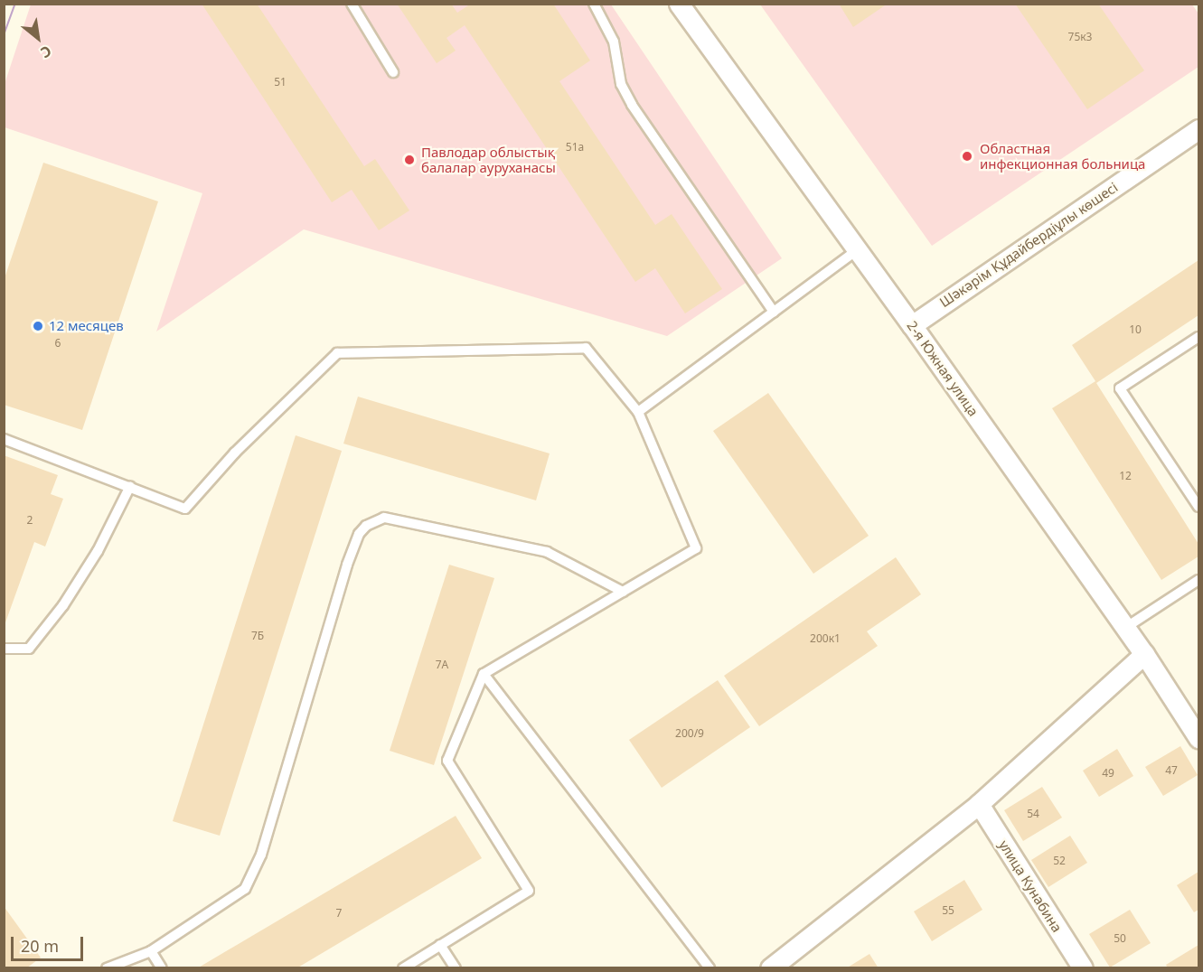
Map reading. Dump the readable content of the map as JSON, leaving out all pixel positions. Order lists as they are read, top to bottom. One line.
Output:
{"streets":{"street":["Шәкәрім Құдайбердіұлы көшесі","2-я Южная улица","улица Кунабина"]},"crossings":[["Шәкәрім Құдайбердіұлы көшесі","2-я Южная улица"]],"places":["Областная инфекционная больница","Павлодар облыстық балалар ауруханасы","12 месяцев"],"house_numbers":["75к3","51","51а","10","6","12","2","7Б","200к1","7А","200/9","47","49","54","52","55","7","50"],"scale_bar":"20 m","north":"bottom right"}
